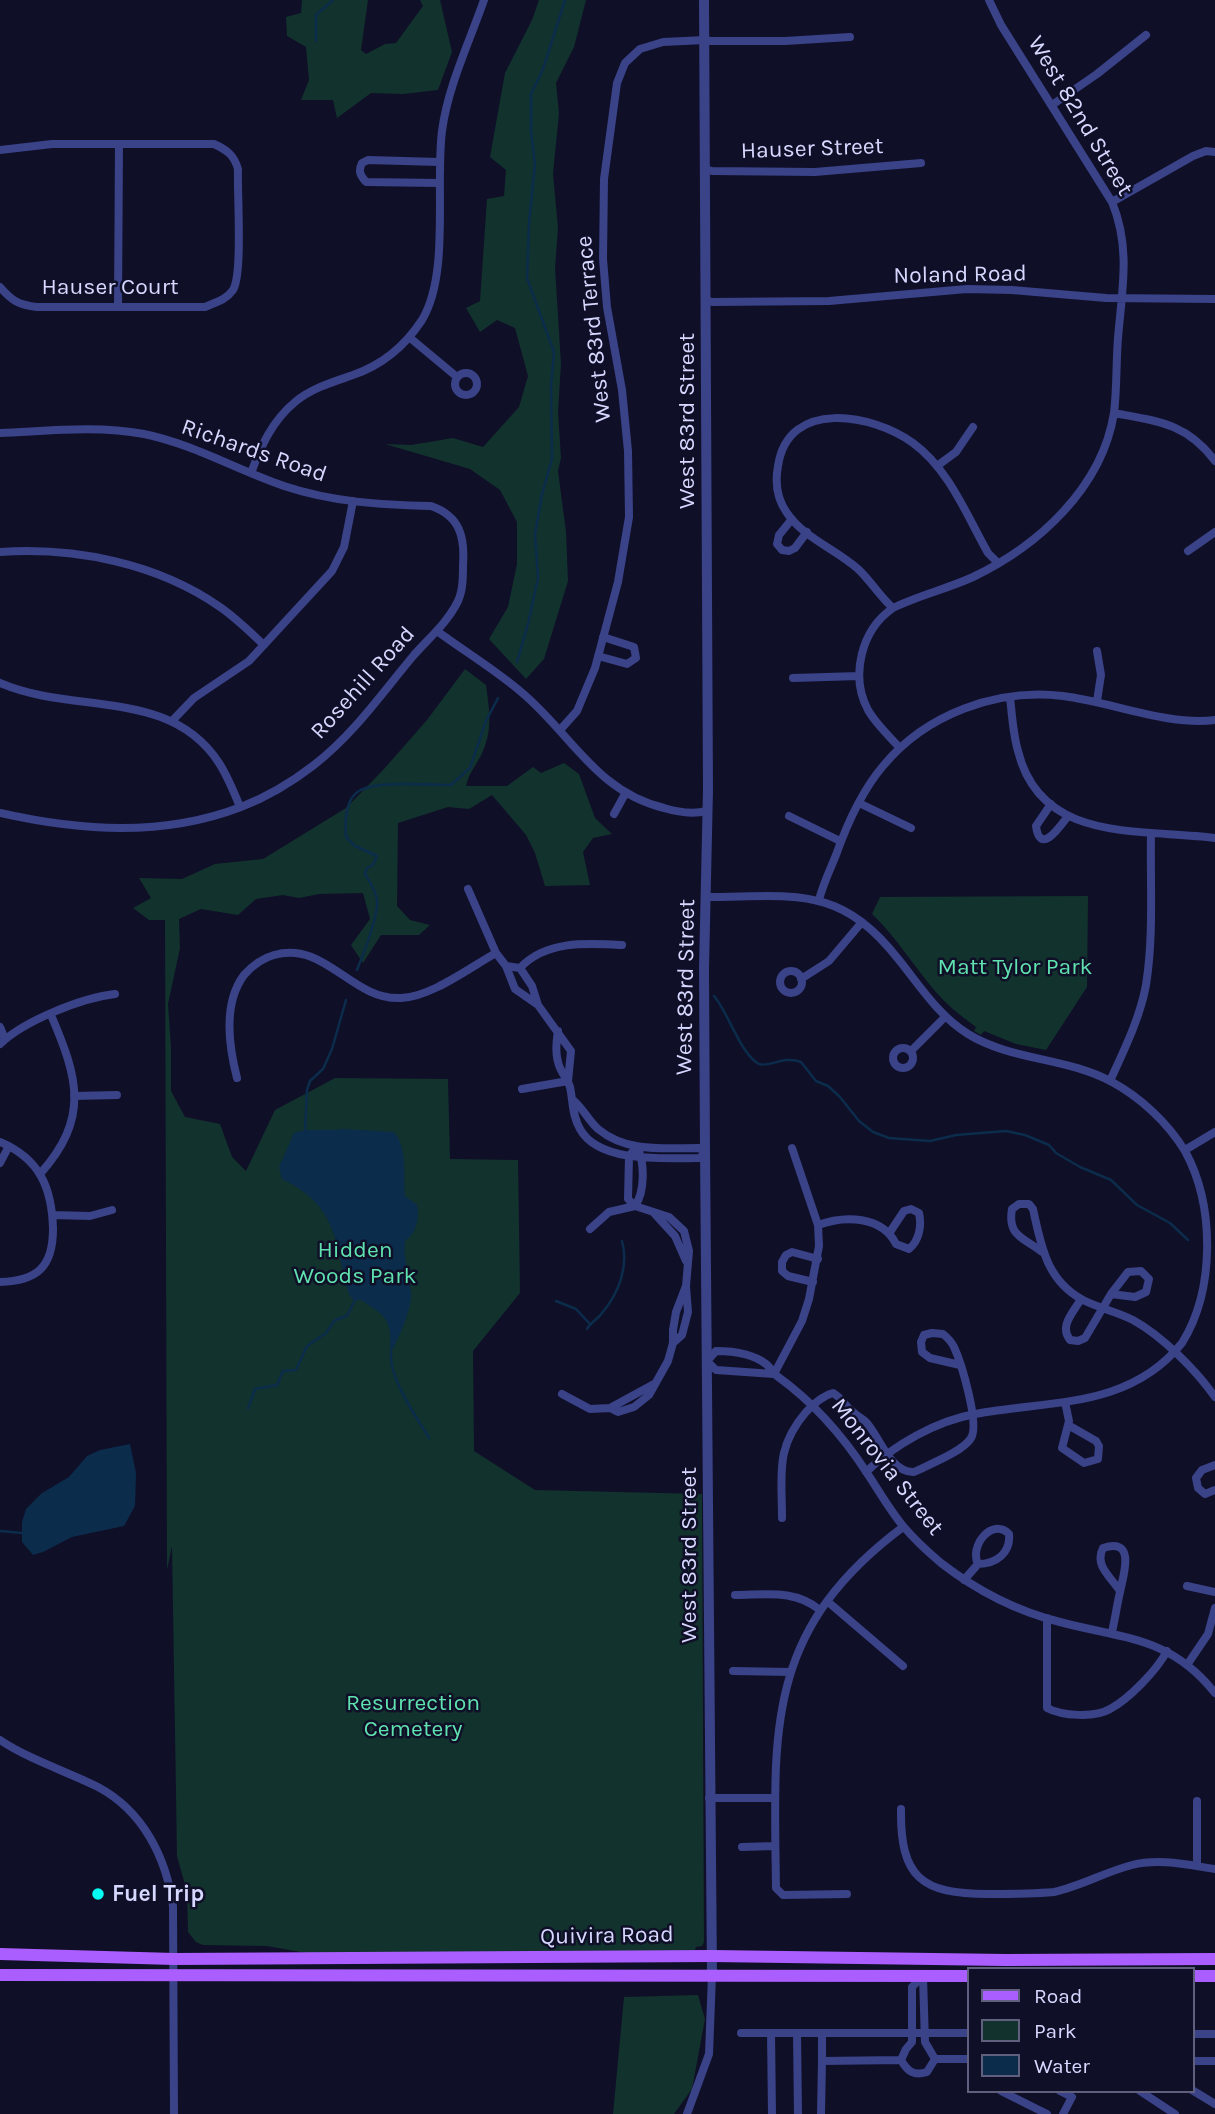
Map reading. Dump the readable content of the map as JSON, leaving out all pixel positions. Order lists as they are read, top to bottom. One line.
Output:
{"streets":{"main road":["Quivira Road"],"street":["West 82nd Street","Hauser Street","Noland Road","Hauser Court","West 83rd Terrace","West 83rd Street","Richards Road","Rosehill Road","Monrovia Street"]},"crossings":[["West 82nd Street","Noland Road"],["Hauser Street","West 83rd Street"],["Noland Road","West 83rd Street"],["West 83rd Terrace","West 83rd Street"],["West 83rd Terrace","Rosehill Road"],["West 83rd Street","Rosehill Road"],["West 83rd Street","Monrovia Street"],["West 83rd Street","Quivira Road"],["Richards Road","Rosehill Road"]],"parks":["Matt Tylor Park","Hidden Woods Park","Resurrection Cemetery"],"places":["Fuel Trip"],"legend":["Road","Park","Water"]}
